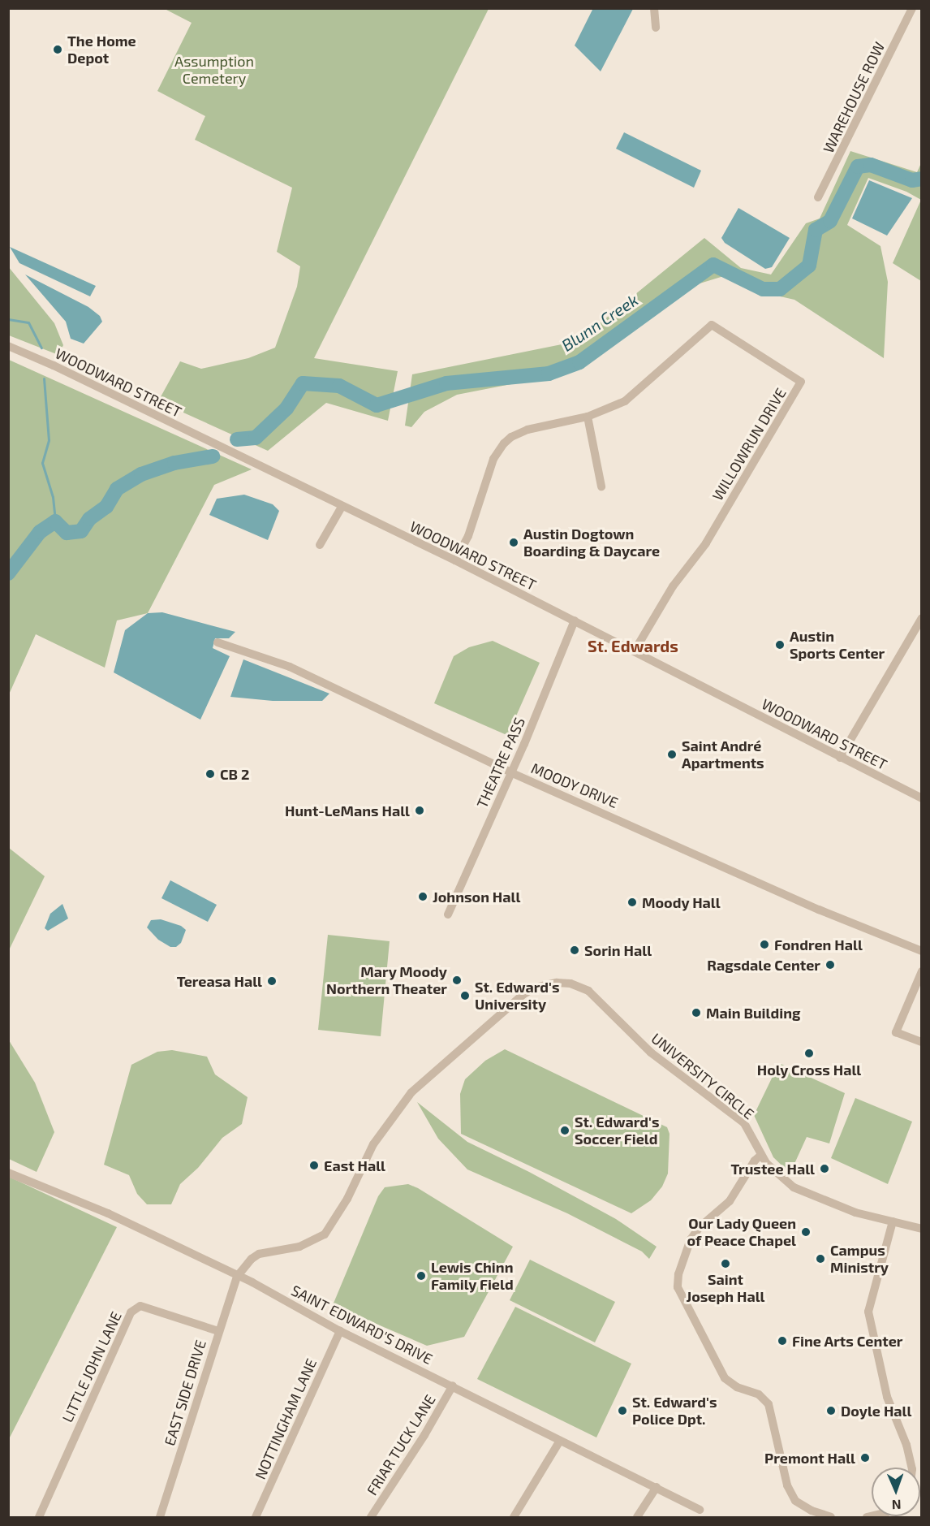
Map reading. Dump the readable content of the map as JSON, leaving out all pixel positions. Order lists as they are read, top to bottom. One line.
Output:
{"streets":{"street":["WAREHOUSE ROW","WOODWARD STREET","WILLOWRUN DRIVE","THEATRE PASS","MOODY DRIVE","UNIVERSITY CIRCLE","SAINT EDWARD'S DRIVE","LITTLE JOHN LANE","EAST SIDE DRIVE","NOTTINGHAM LANE","FRIAR TUCK LANE"]},"crossings":[["WOODWARD STREET","WILLOWRUN DRIVE"],["WOODWARD STREET","THEATRE PASS"],["THEATRE PASS","MOODY DRIVE"],["UNIVERSITY CIRCLE","SAINT EDWARD'S DRIVE"],["UNIVERSITY CIRCLE","EAST SIDE DRIVE"],["SAINT EDWARD'S DRIVE","EAST SIDE DRIVE"],["SAINT EDWARD'S DRIVE","NOTTINGHAM LANE"],["SAINT EDWARD'S DRIVE","FRIAR TUCK LANE"],["LITTLE JOHN LANE","EAST SIDE DRIVE"]],"districts":["St. Edwards"],"water":["Blunn Creek"],"parks":["Assumption Cemetery"],"places":["The Home Depot","Austin Dogtown Boarding & Daycare","Austin Sports Center","Saint André Apartments","CB 2","Hunt-LeMans Hall","Johnson Hall","Moody Hall","Fondren Hall","Sorin Hall","Ragsdale Center","Mary Moody Northern Theater","Tereasa Hall","St. Edward's University","Main Building","Holy Cross Hall","St. Edward's Soccer Field","East Hall","Trustee Hall","Our Lady Queen of Peace Chapel","Campus Ministry","Saint Joseph Hall","Lewis Chinn Family Field","Fine Arts Center","St. Edward's Police Dpt.","Doyle Hall","Premont Hall"],"north":"bottom"}
